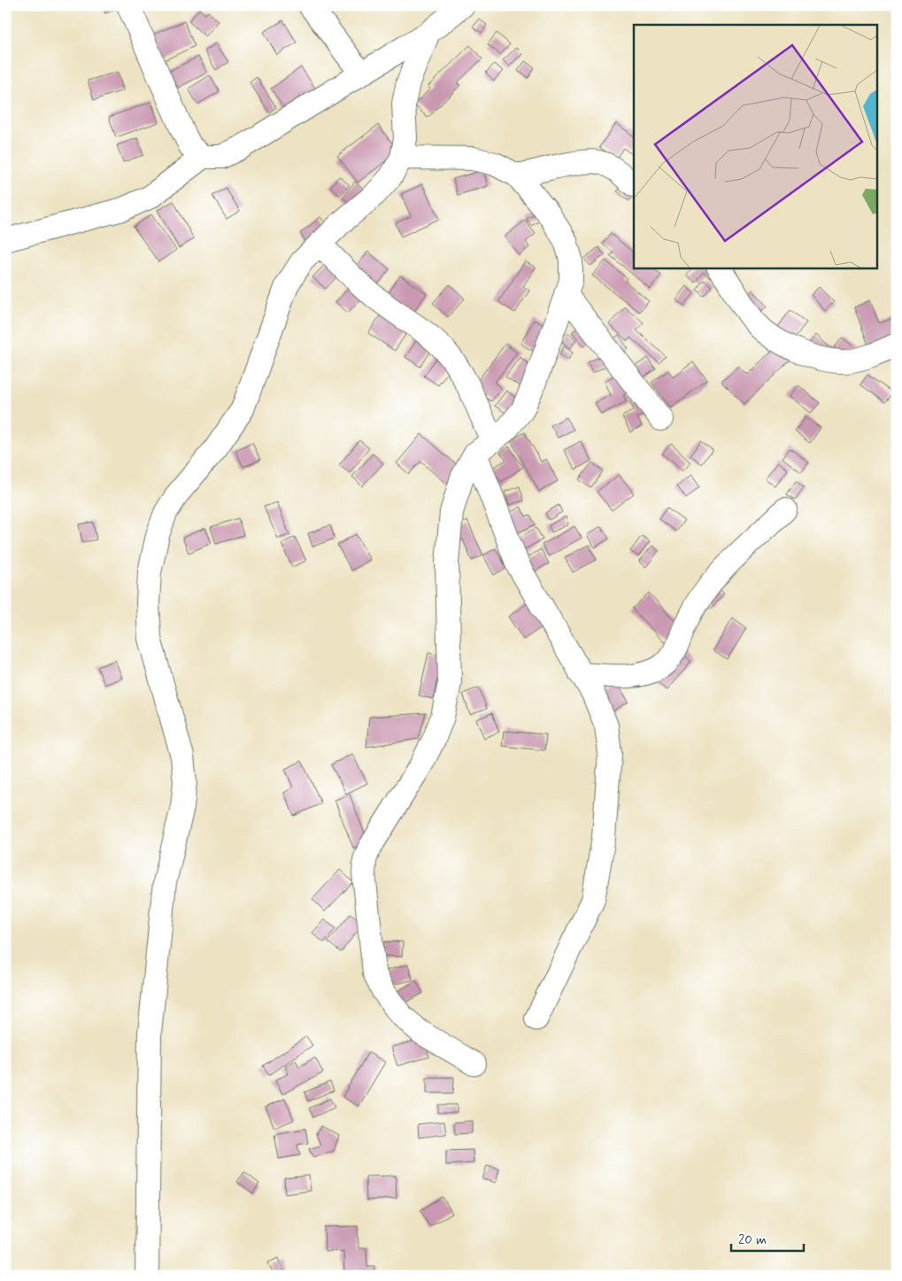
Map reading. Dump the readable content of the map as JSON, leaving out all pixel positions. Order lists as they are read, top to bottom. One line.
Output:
{"scale_bar":"20 m"}
